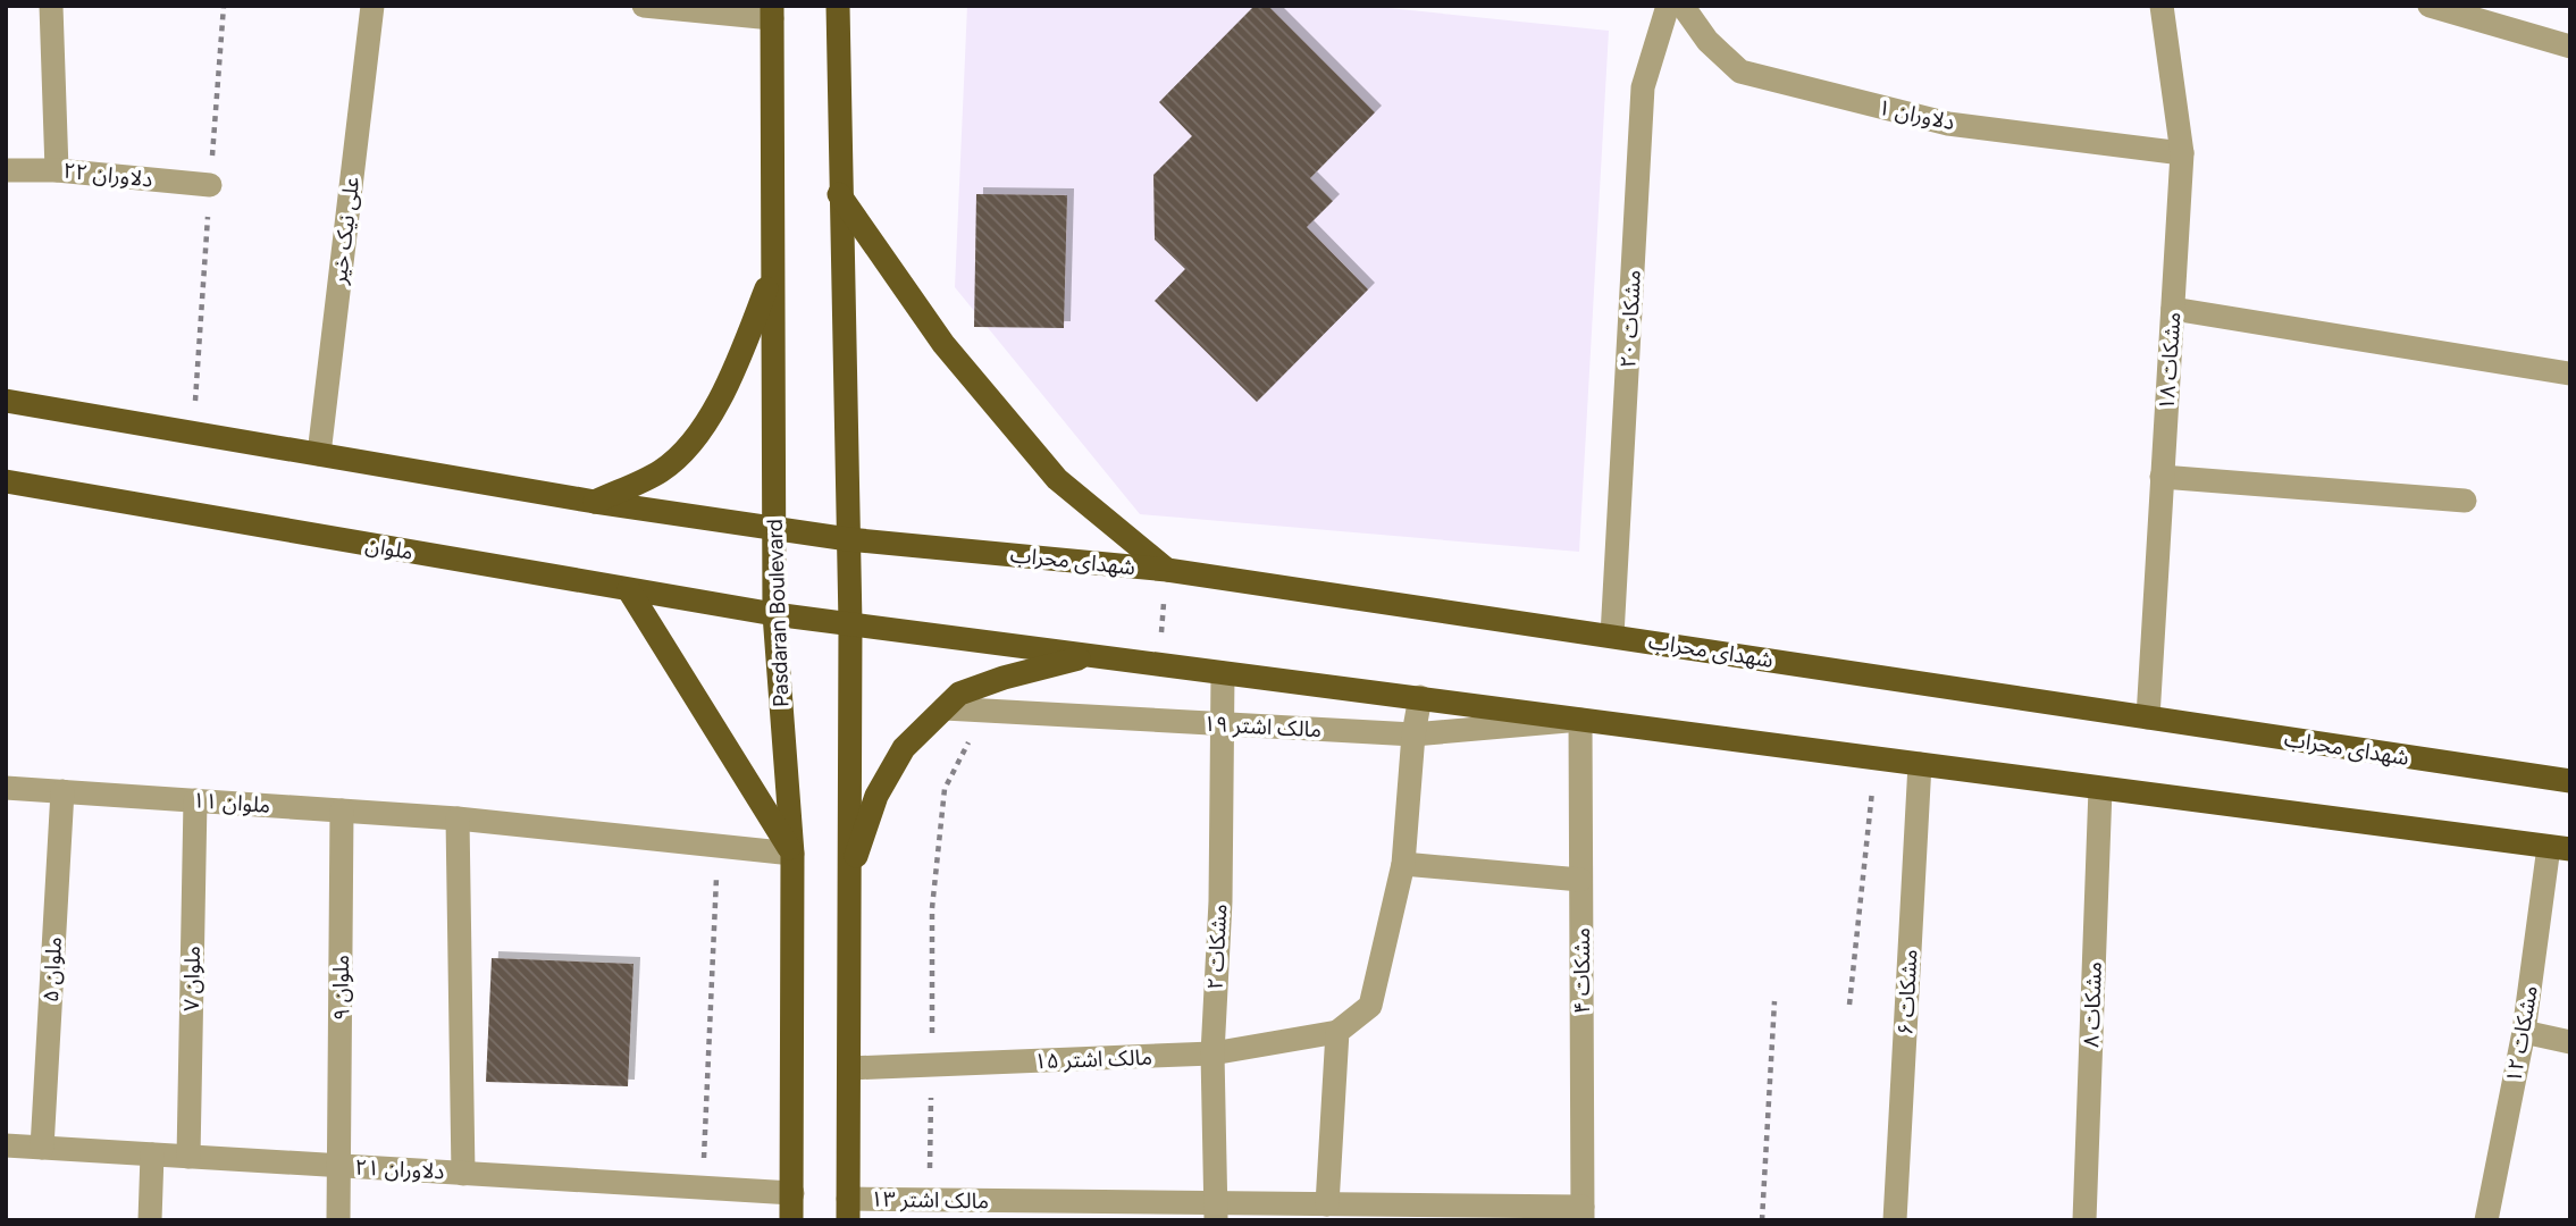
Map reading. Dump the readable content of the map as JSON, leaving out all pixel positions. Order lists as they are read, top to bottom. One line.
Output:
{"streets":{"main road":["ملوان","شهدای محراب","Pasdaran Boulevard"],"street":["دلاوران ۱","دلاوران ۲۲","علی نیک خیر","مشکات ۲۰","مشکات ۱۸","مالک اشتر ۱۹","ملوان ۱۱","مشکات ۲","ملوان ۵","مشکات ۴","ملوان ۷","ملوان ۹","مشکات ۶","مشکات ۸","مشکات ۱۲","مالک اشتر ۱۵","دلاوران ۲۱","مالک اشتر ۱۳"]},"crossings":[["دلاوران ۱","مشکات ۱۸"],["مشکات ۲۰","شهدای محراب"],["مشکات ۱۸","شهدای محراب"],["ملوان","Pasdaran Boulevard"],["شهدای محراب","Pasdaran Boulevard"],["Pasdaran Boulevard","ملوان ۱۱"],["Pasdaran Boulevard","دلاوران ۲۱"],["مالک اشتر ۱۹","مشکات ۲"],["مالک اشتر ۱۹","مشکات ۴"],["ملوان ۱۱","ملوان ۵"],["ملوان ۱۱","ملوان ۷"],["ملوان ۱۱","ملوان ۹"],["مشکات ۲","مالک اشتر ۱۵"],["مشکات ۲","مالک اشتر ۱۳"],["ملوان ۵","دلاوران ۲۱"],["مشکات ۴","مالک اشتر ۱۳"],["ملوان ۷","دلاوران ۲۱"],["ملوان ۹","دلاوران ۲۱"]]}
